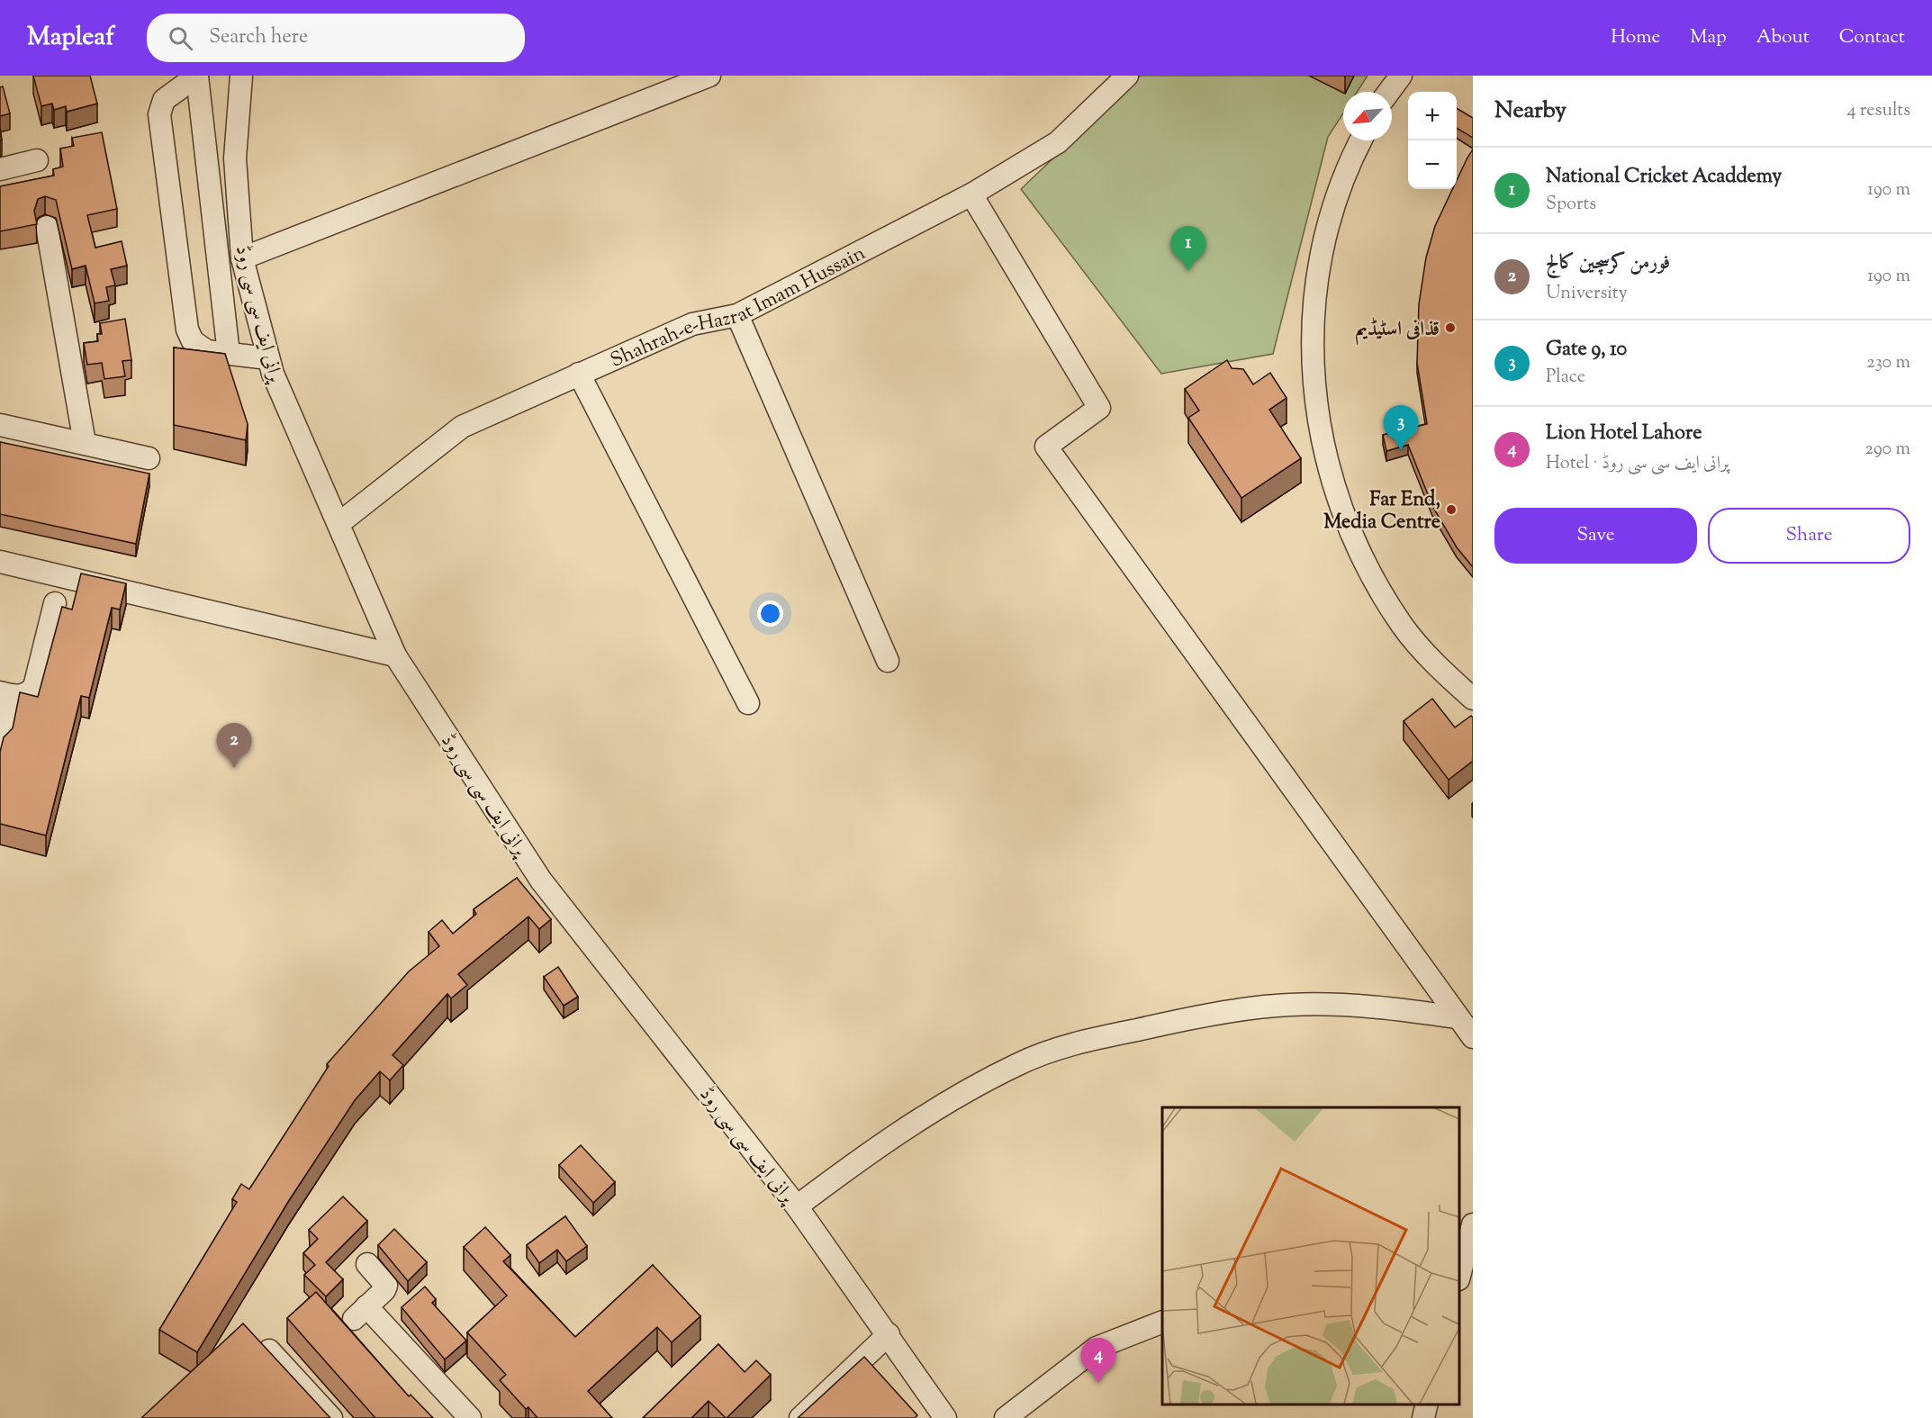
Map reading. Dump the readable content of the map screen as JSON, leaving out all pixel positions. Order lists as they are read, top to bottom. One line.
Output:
{"streets":{"street":["Shahrah-e-Hazrat Imam Hussain","پرانی ایف سی سی روڈ"]},"crossings":[["Shahrah-e-Hazrat Imam Hussain","پرانی ایف سی سی روڈ"]],"places":["قذافی اسٹیڈیم","Far End, Media Centre"],"north":"bottom left","page":{"header":"Mapleaf","search":"Search here","nav":["Home","Map","About","Contact"],"heading":["Nearby","4 results"],"map_buttons":["+","−"],"list":[{"mark":"1","name":"National Cricket Acaddemy","note":"Sports","value":"190 m"},{"mark":"2","name":"فورمن کرسچین کالج","note":"University","value":"190 m"},{"mark":"3","name":"Gate 9, 10","note":"Place","value":"230 m"},{"mark":"4","name":"Lion Hotel Lahore","note":"Hotel · پرانی ایف سی سی روڈ","value":"290 m"}],"pins":["1","3","2","4"],"buttons":["Save","Share"]}}
